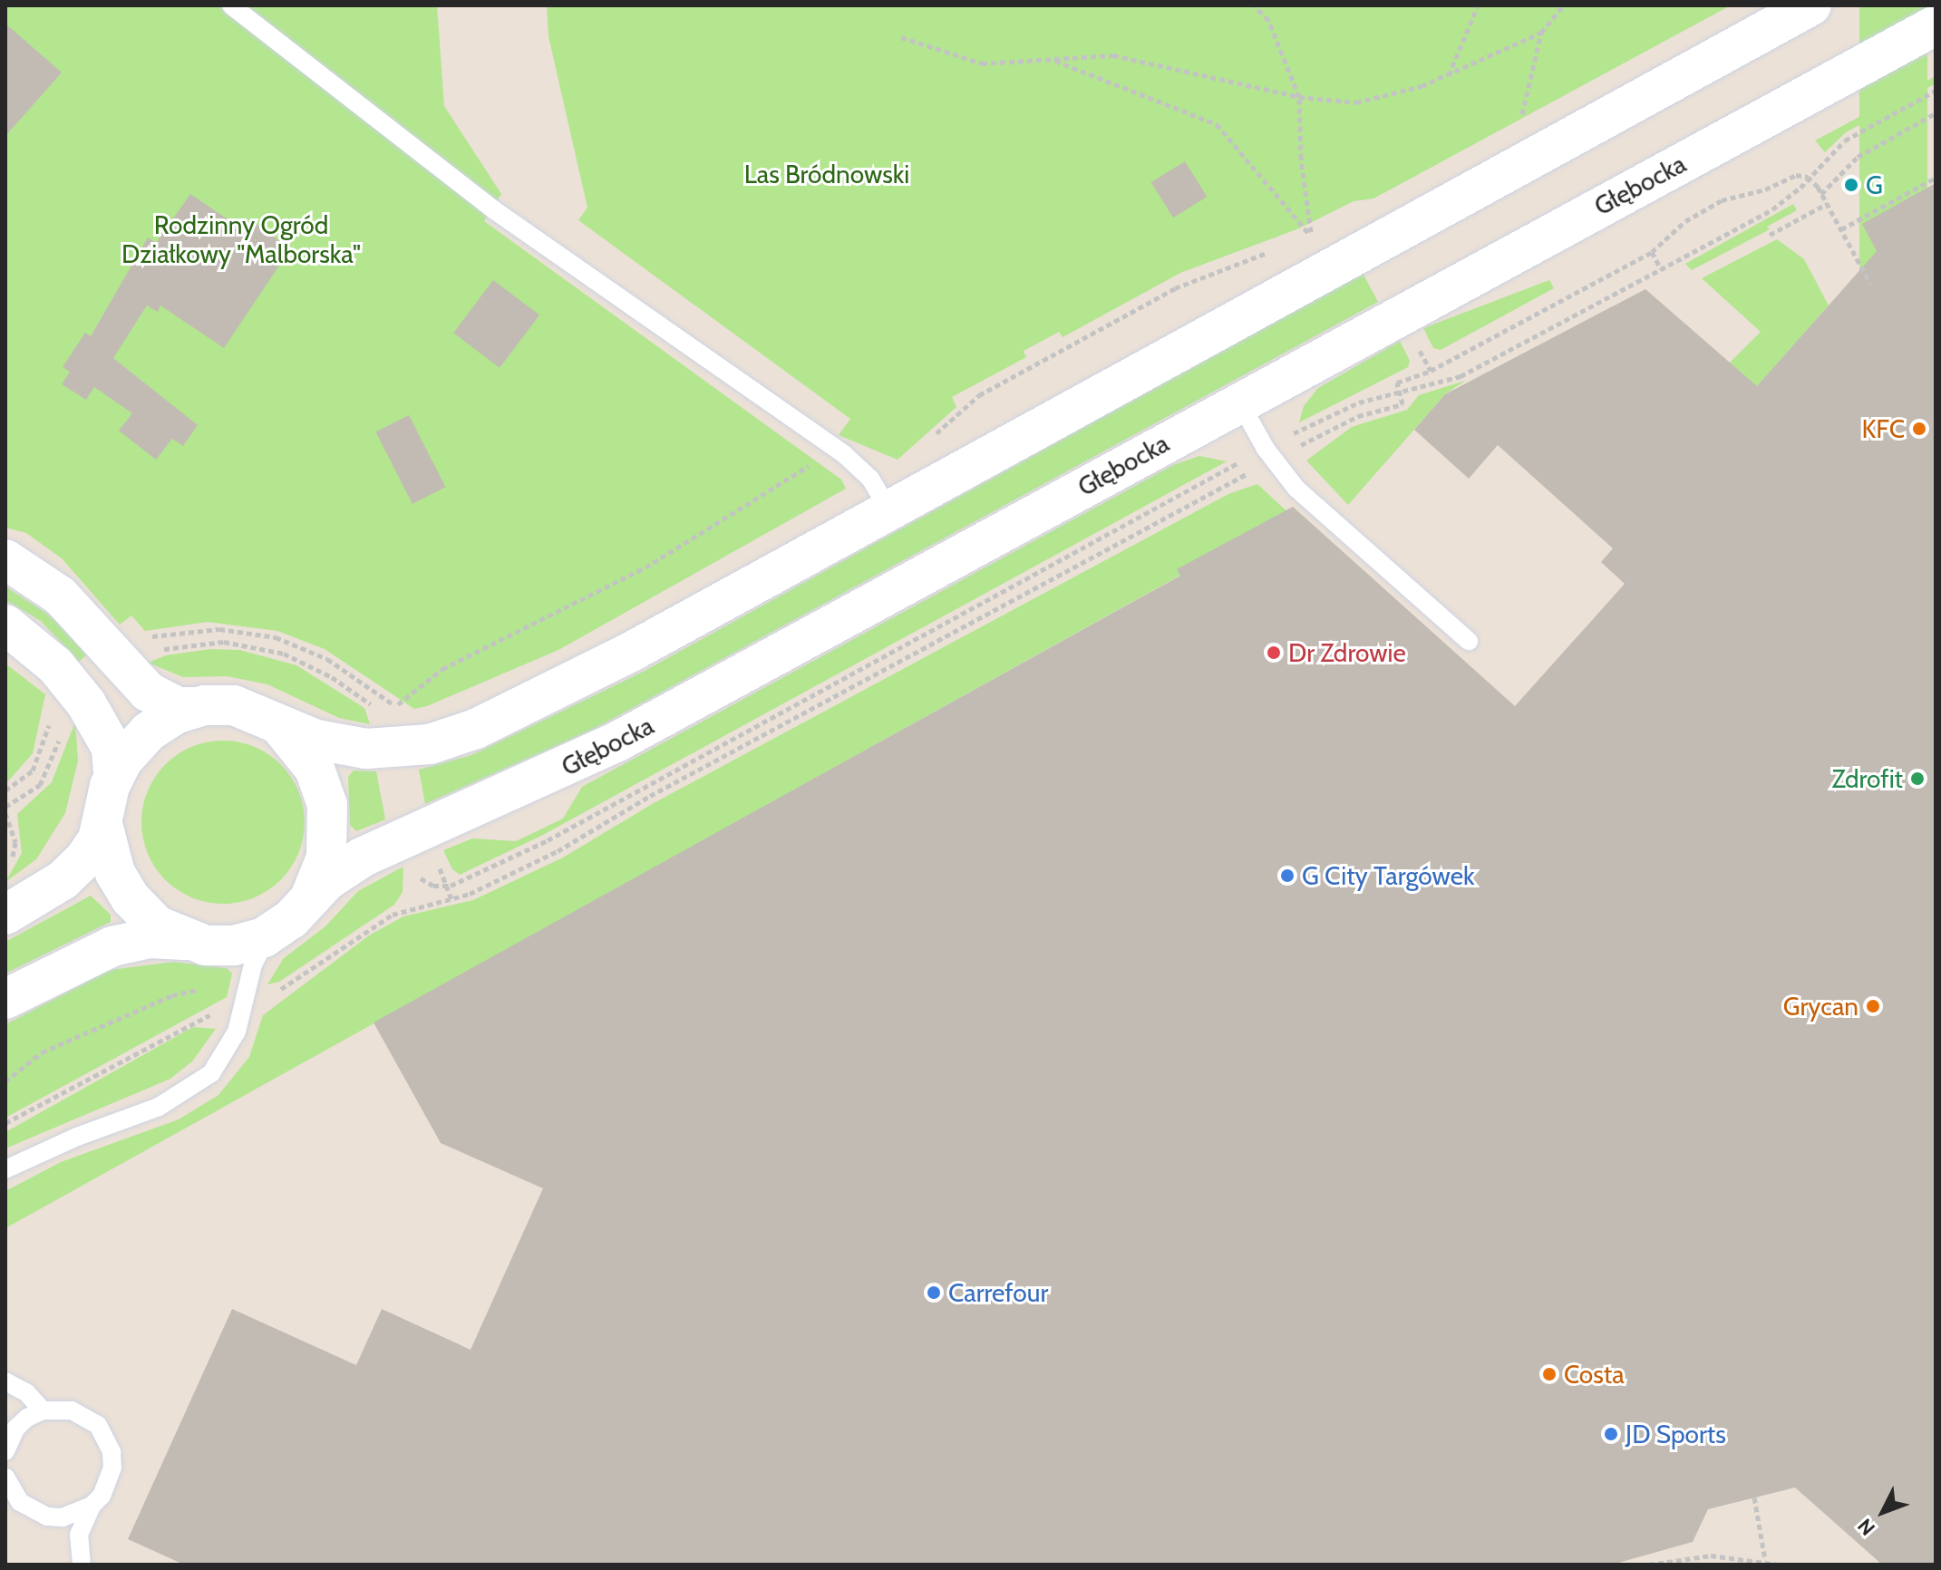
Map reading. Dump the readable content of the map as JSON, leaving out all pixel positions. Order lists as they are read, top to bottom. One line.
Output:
{"streets":{"street":["Głębocka"]},"parks":["Las Bródnowski","Rodzinny Ogród Działkowy \"Malborska\""],"places":["G","KFC","Dr Zdrowie","Zdrofit","G City Targówek","Grycan","Carrefour","Costa","JD Sports"],"north":"bottom left"}
